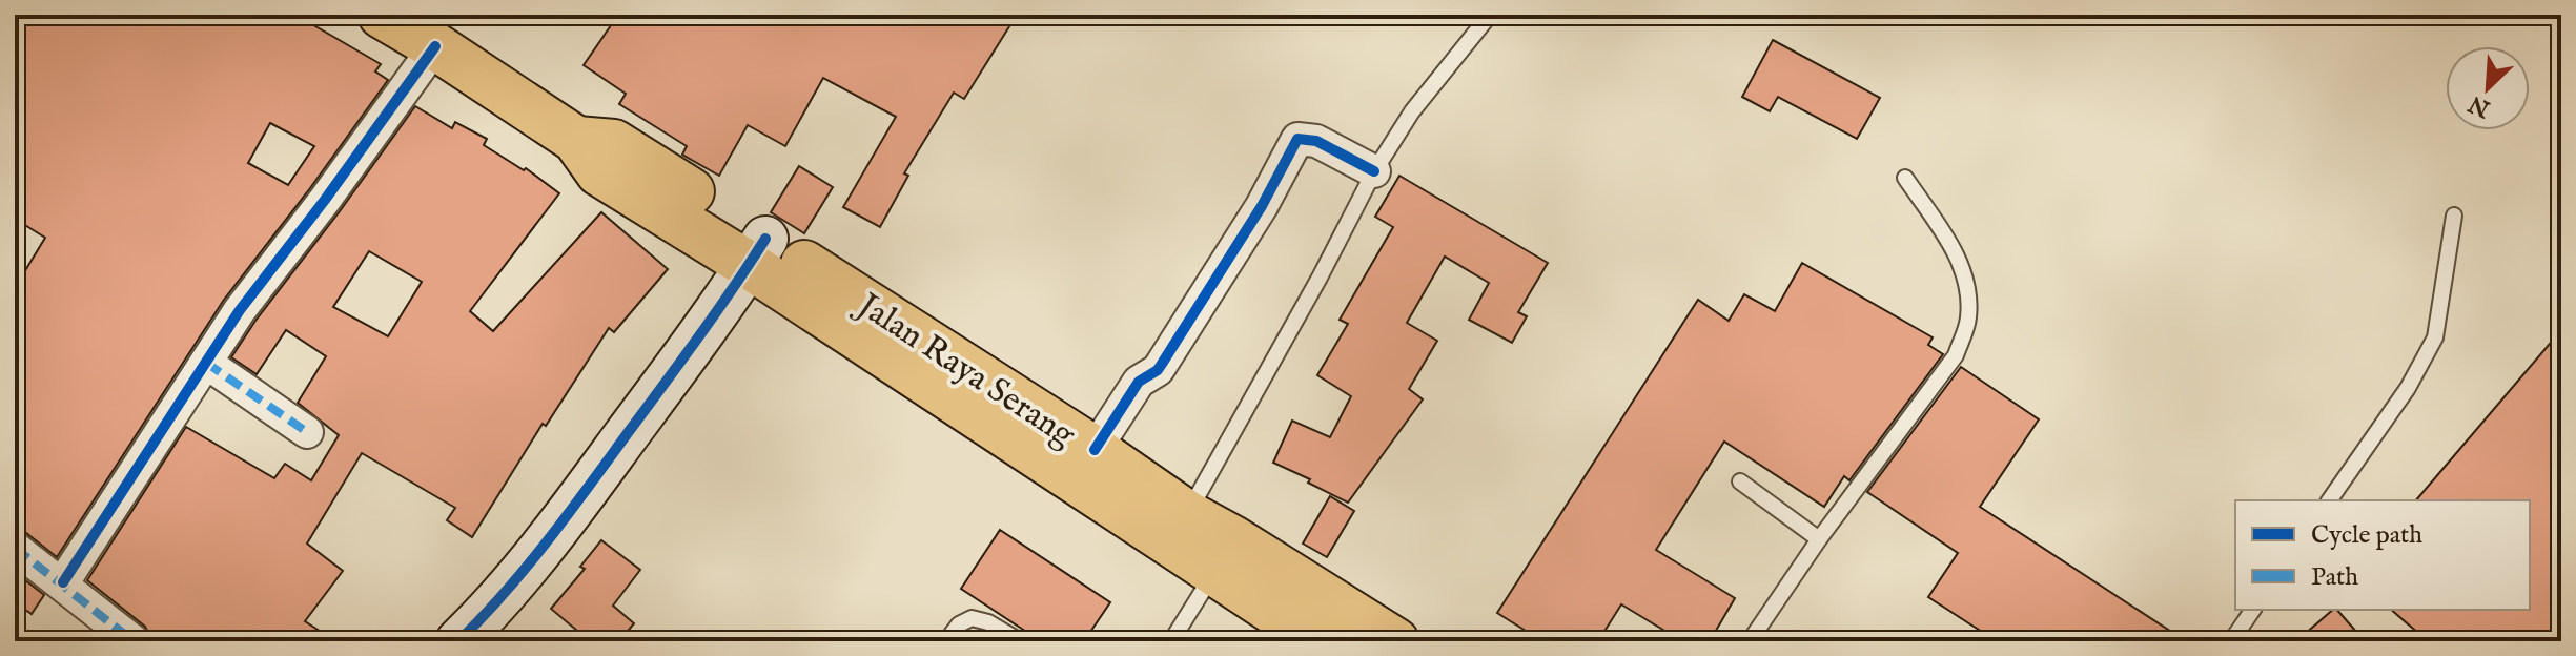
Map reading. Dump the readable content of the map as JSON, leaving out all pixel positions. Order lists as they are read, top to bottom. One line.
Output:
{"streets":{"highway":["Jalan Raya Serang"]},"legend":["Cycle path","Path"],"north":"bottom left"}
